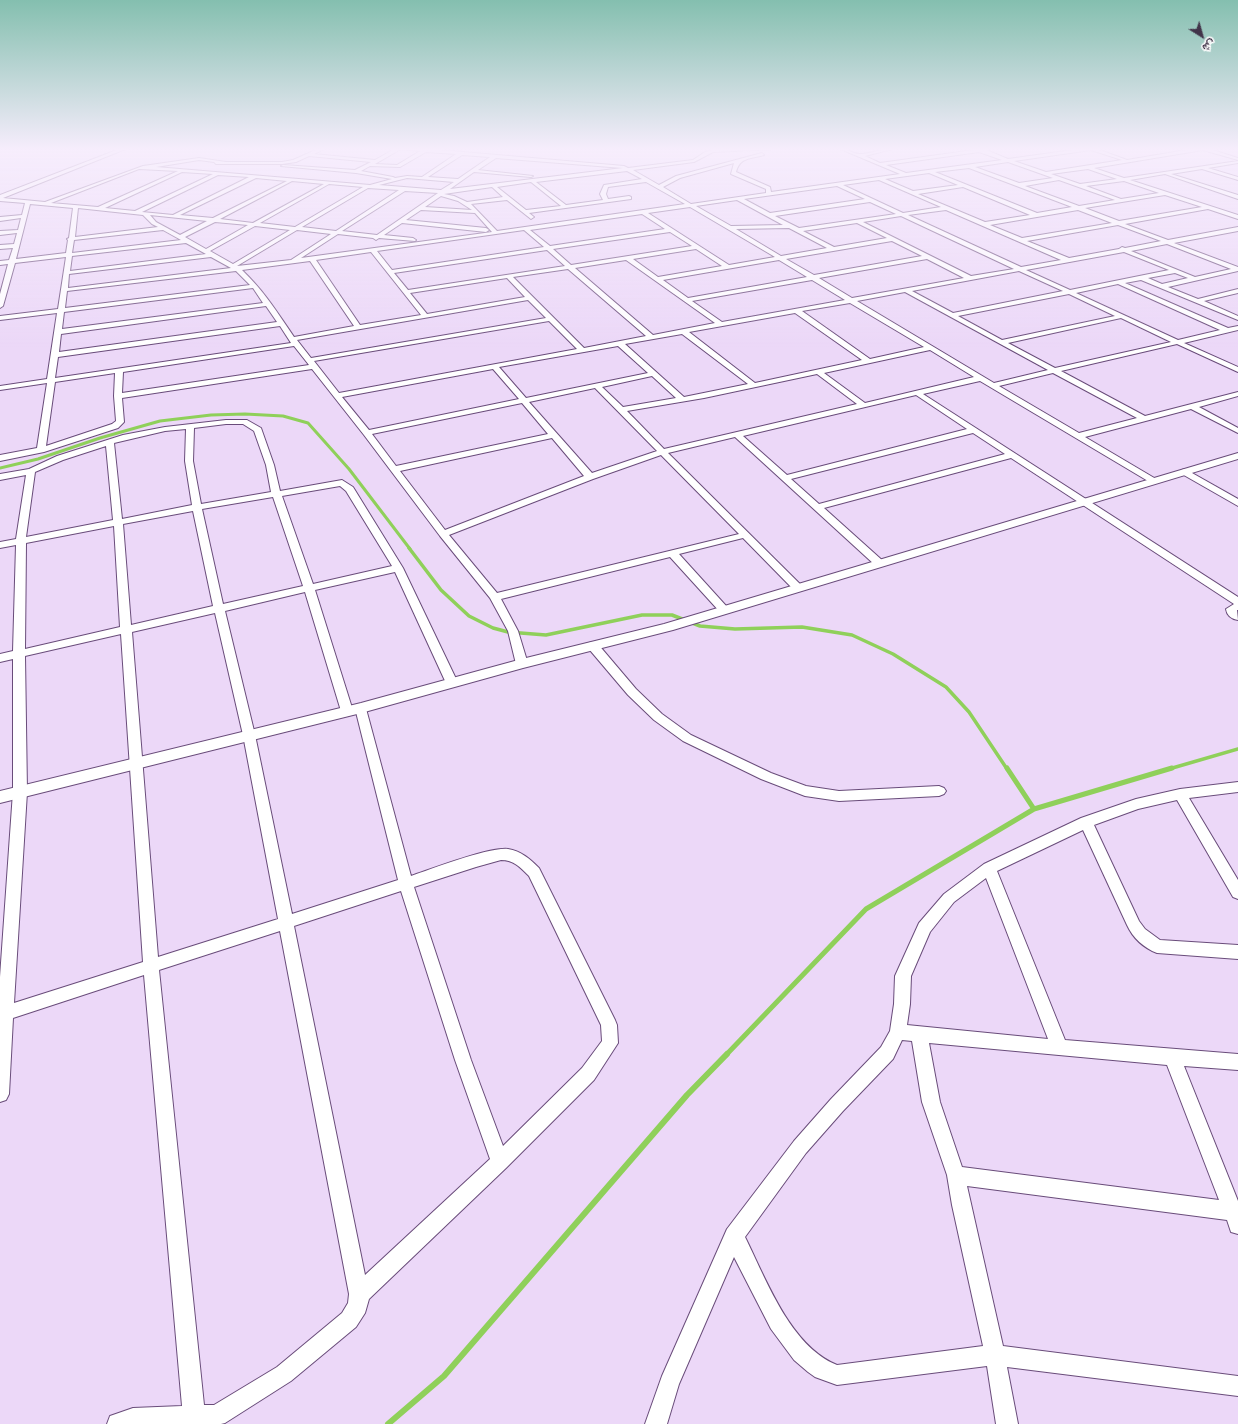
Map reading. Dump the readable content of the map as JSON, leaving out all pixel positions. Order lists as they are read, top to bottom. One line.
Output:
{"north":"bottom right"}
